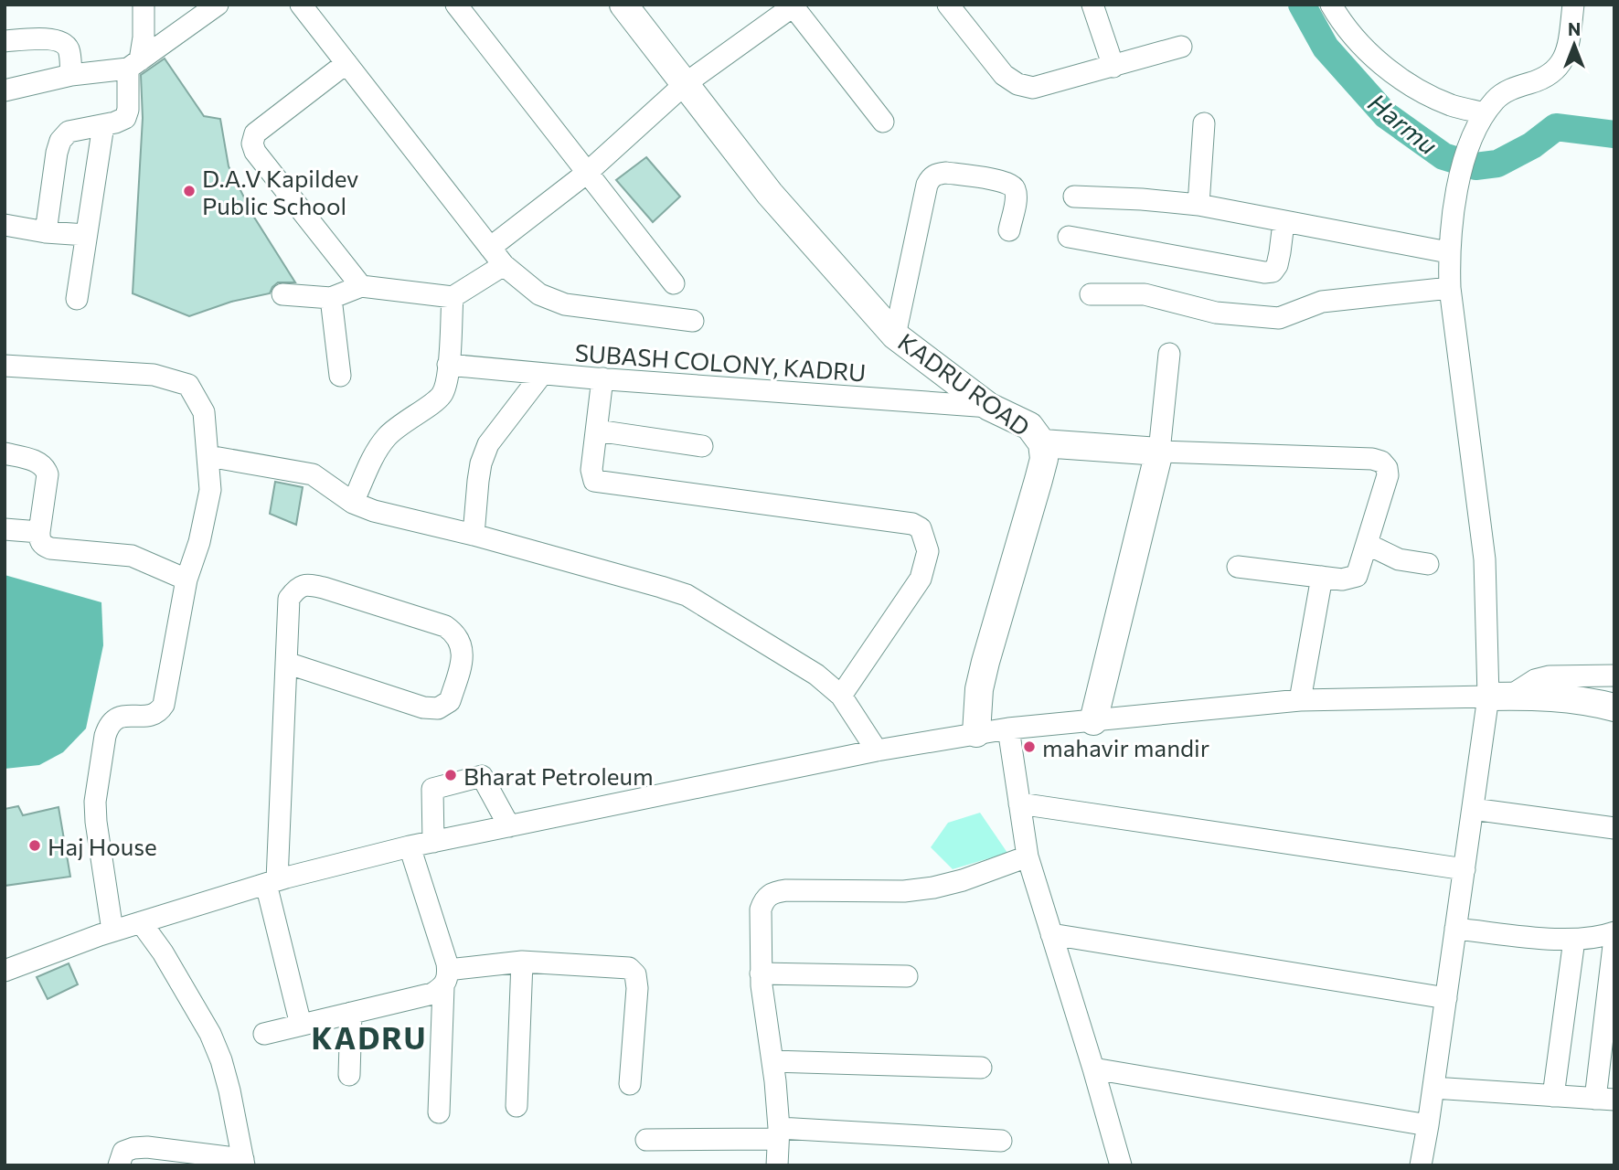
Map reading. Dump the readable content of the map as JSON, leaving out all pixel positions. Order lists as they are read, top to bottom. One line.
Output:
{"streets":{"main road":["KADRU ROAD"],"street":["SUBASH COLONY, KADRU"]},"crossings":[["SUBASH COLONY, KADRU","KADRU ROAD"]],"districts":["KADRU"],"water":["Harmu"],"places":["D.A.V Kapildev Public School","mahavir mandir","Bharat Petroleum","Haj House"],"north":"top"}
